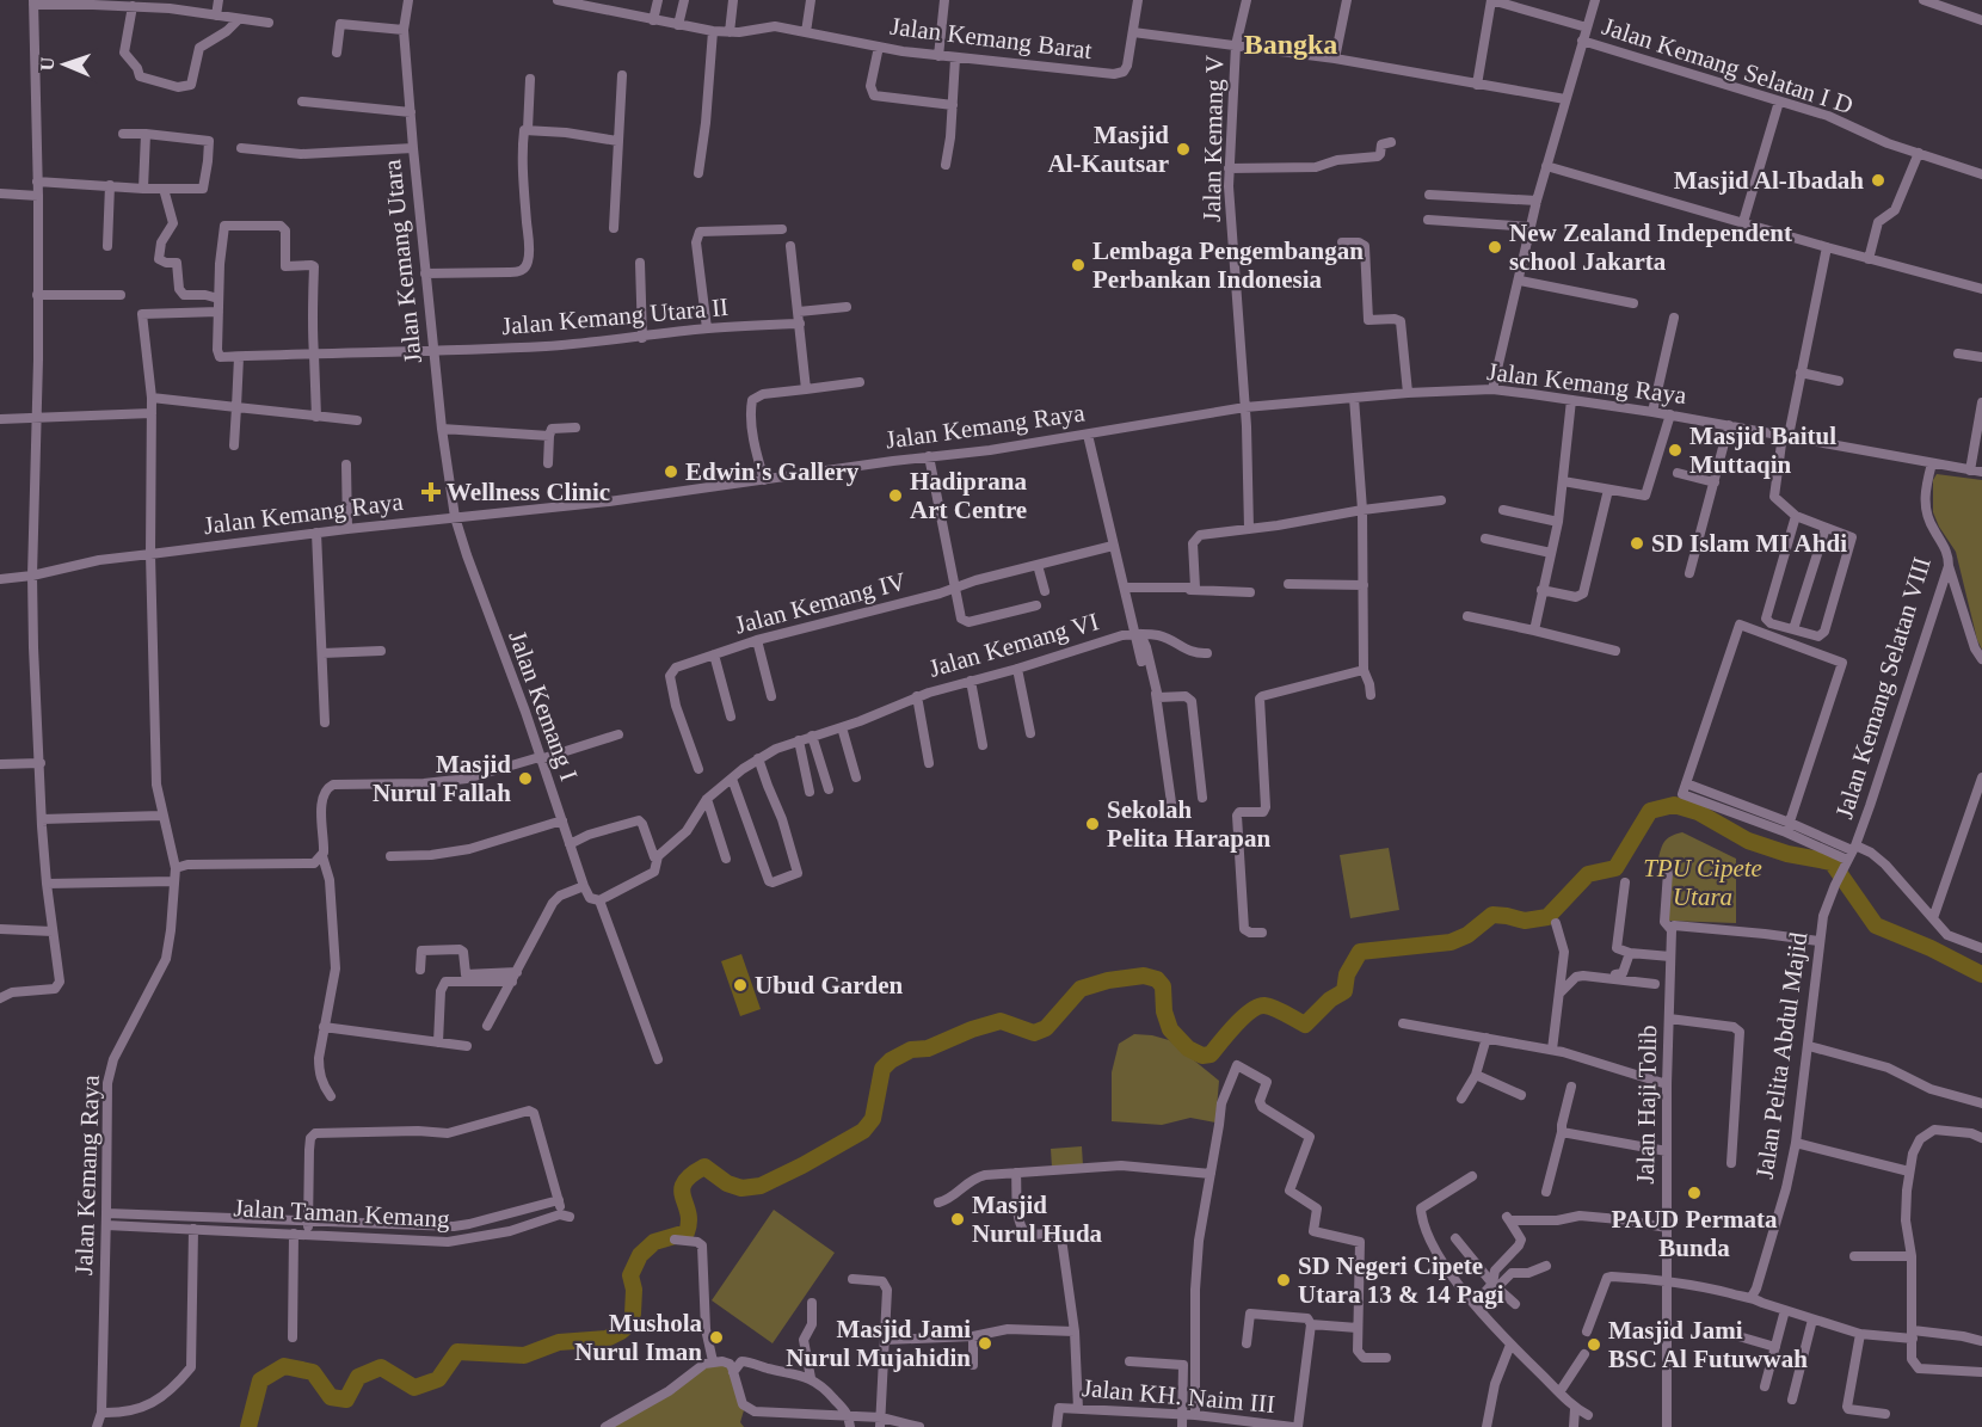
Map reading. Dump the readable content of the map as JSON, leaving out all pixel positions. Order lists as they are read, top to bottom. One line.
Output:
{"streets":{"street":["Jalan Kemang Barat","Jalan Kemang Selatan I D","Jalan Kemang V","Jalan Kemang Utara","Jalan Kemang Utara II","Jalan Kemang Raya","Jalan Kemang IV","Jalan Kemang VI","Jalan Kemang Selatan VIII","Jalan Kemang I","Jalan Pelita Abdul Majid","Jalan Haji Tolib","Jalan Taman Kemang","Jalan KH. Naim III"]},"crossings":[["Jalan Kemang V","Jalan Kemang Raya"],["Jalan Kemang Utara","Jalan Kemang Utara II"],["Jalan Kemang Utara","Jalan Kemang Raya"],["Jalan Kemang Utara","Jalan Kemang I"],["Jalan Kemang Raya","Jalan Kemang VI"],["Jalan Kemang Raya","Jalan Kemang Selatan VIII"],["Jalan Kemang Raya","Jalan Kemang I"],["Jalan Kemang Raya","Jalan Taman Kemang"],["Jalan Kemang IV","Jalan Kemang VI"],["Jalan Kemang VI","Jalan Kemang I"],["Jalan Kemang Selatan VIII","Jalan Pelita Abdul Majid"]],"districts":["Bangka"],"parks":["TPU Cipete Utara"],"places":{"other":["Masjid Al-Kautsar","Masjid Al-Ibadah","New Zealand Independent school Jakarta","Lembaga Pengembangan Perbankan Indonesia","Masjid Baitul Muttaqin","Edwin's Gallery","Hadiprana Art Centre","SD Islam MI Ahdi","Masjid Nurul Fallah","Sekolah Pelita Harapan","Ubud Garden","PAUD Permata Bunda","Masjid Nurul Huda","SD Negeri Cipete Utara 13 & 14 Pagi","Mushola Nurul Iman","Masjid Jami Nurul Mujahidin","Masjid Jami BSC Al Futuwwah"],"health":["Wellness Clinic"]},"north":"left"}
